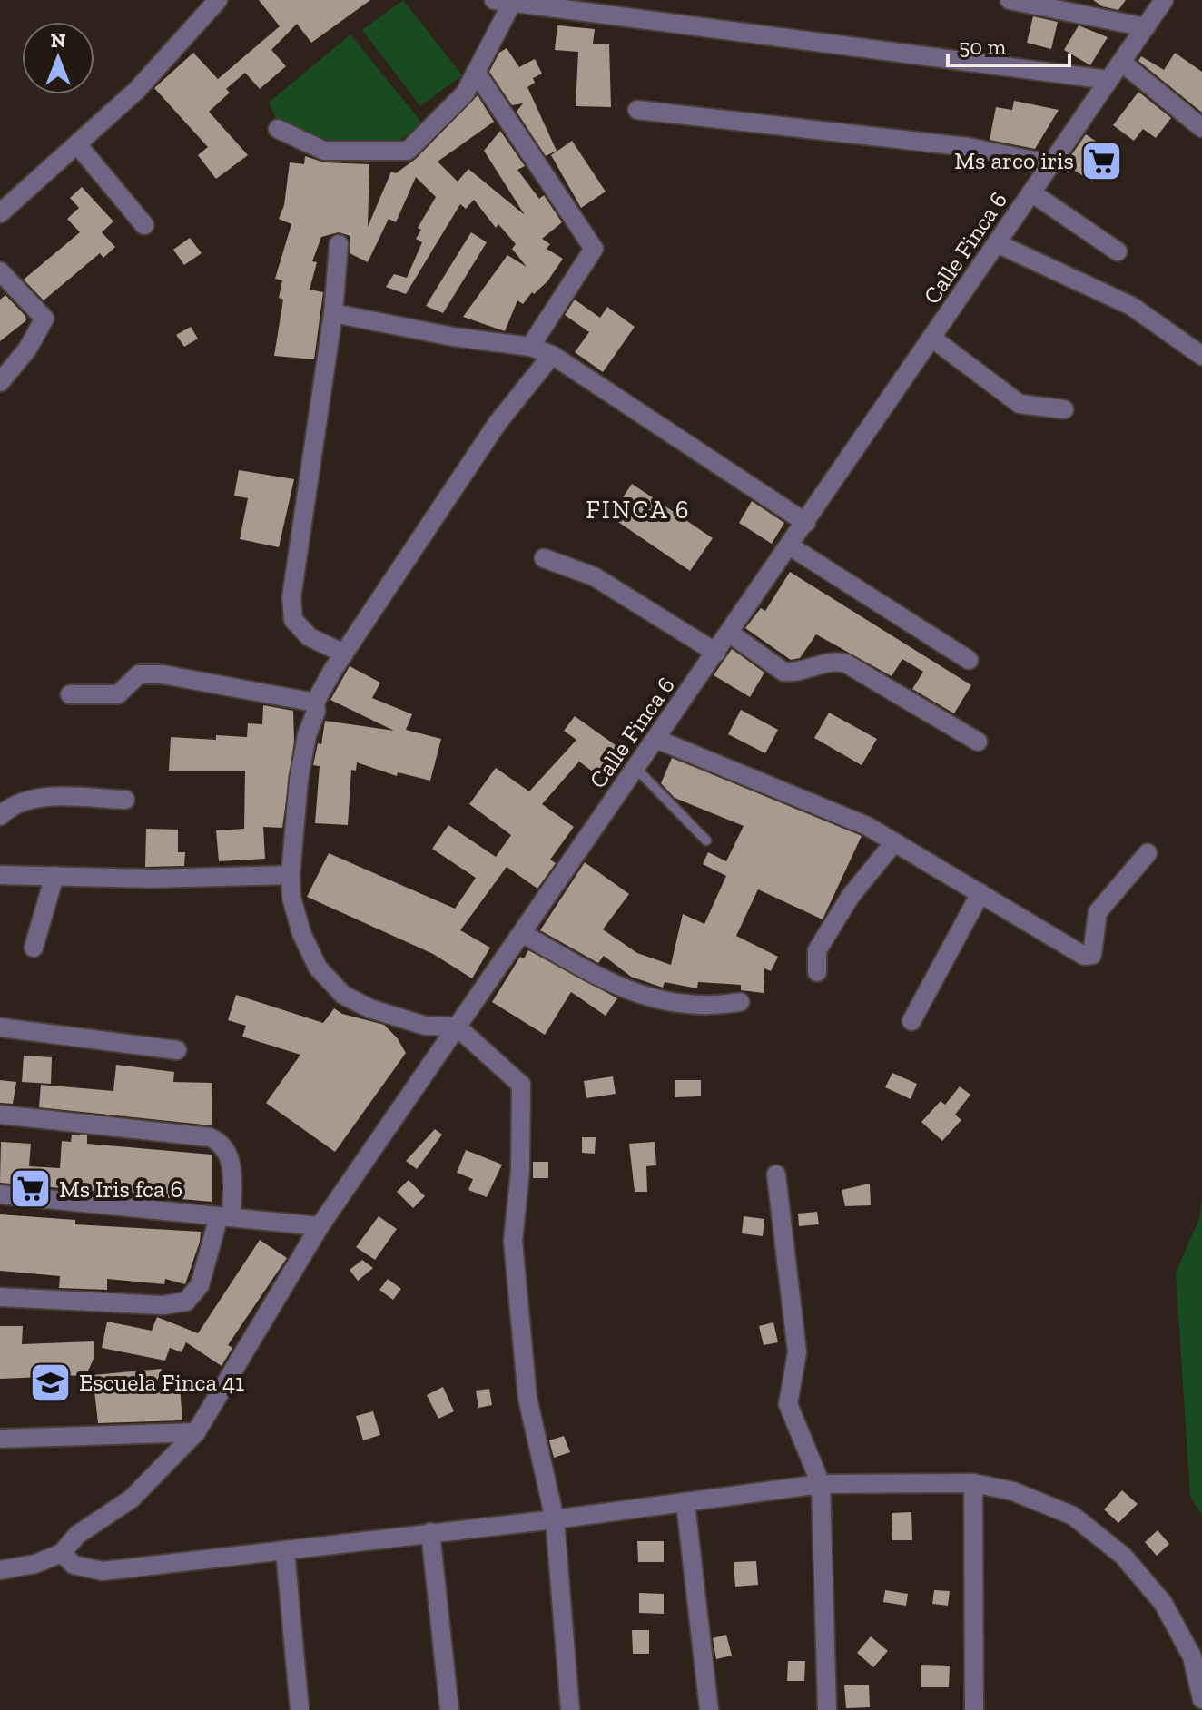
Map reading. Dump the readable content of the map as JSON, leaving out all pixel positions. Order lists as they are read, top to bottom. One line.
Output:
{"streets":{"street":["Calle Finca 6"]},"districts":["FINCA 6"],"places":{"supermarket":["Ms arco iris","Ms Iris fca 6"],"school or university":["Escuela Finca 41"]},"scale_bar":"50 m","north":"top"}
